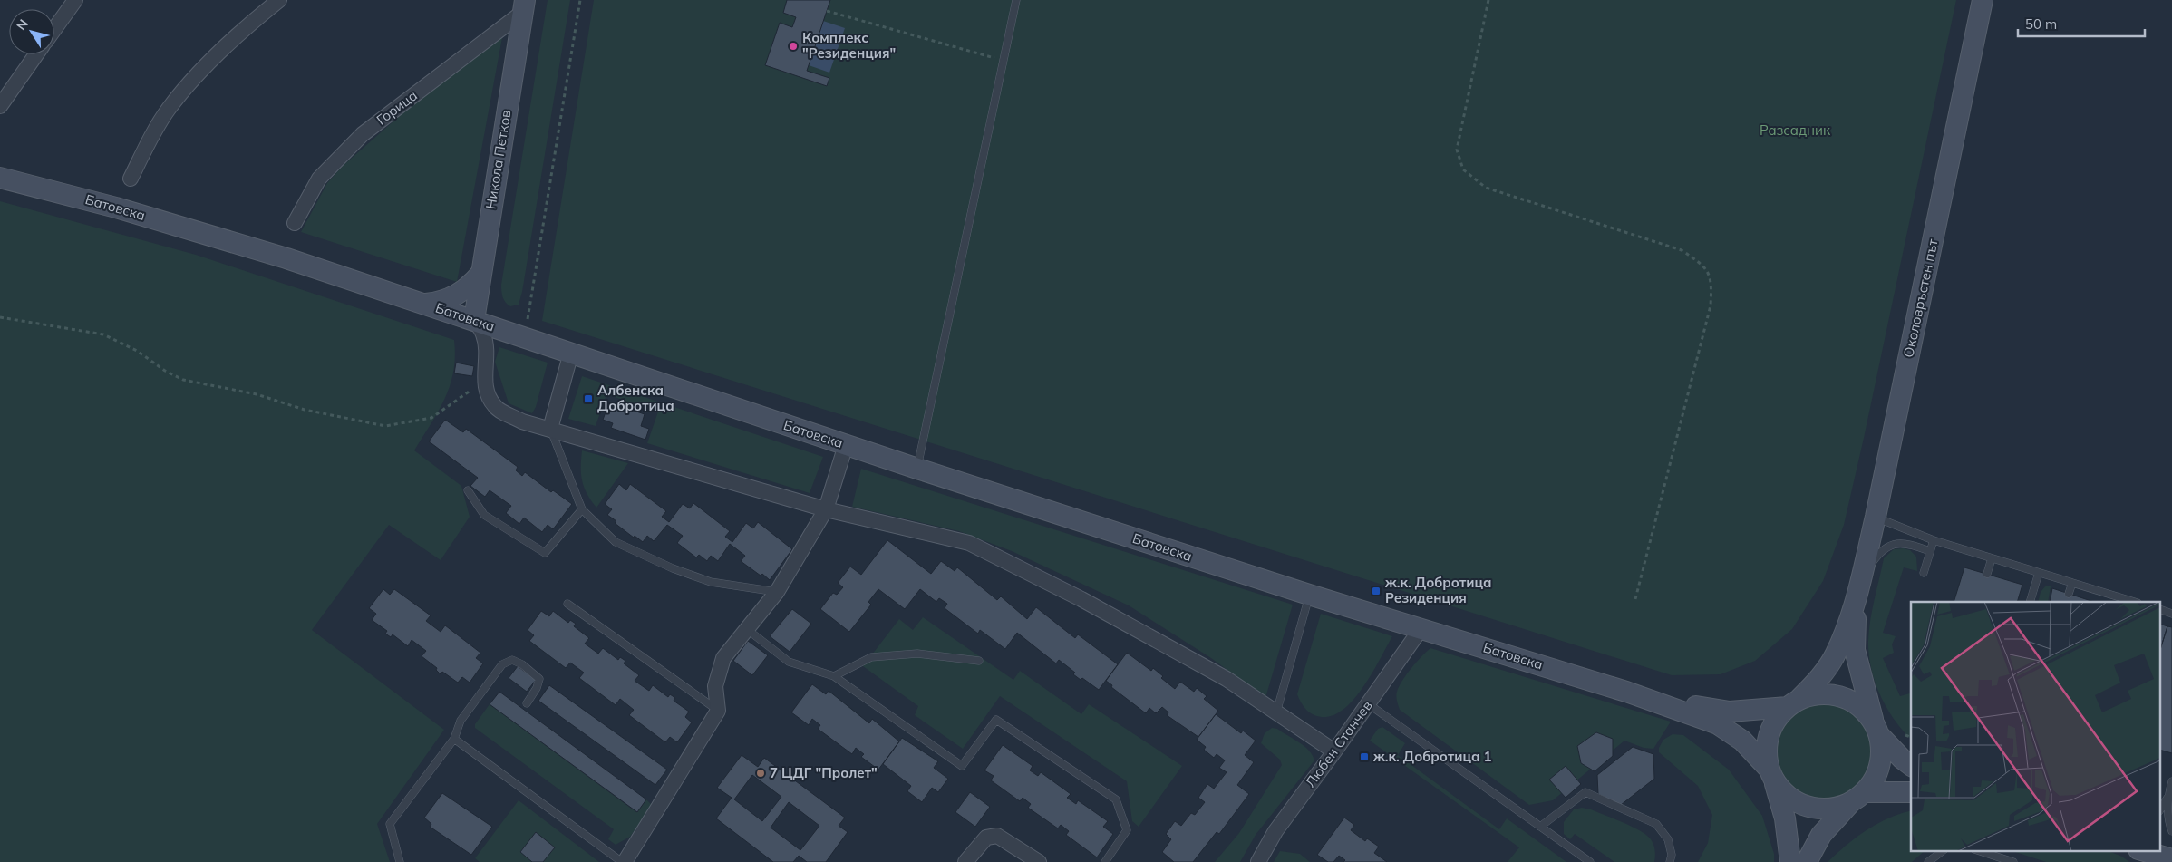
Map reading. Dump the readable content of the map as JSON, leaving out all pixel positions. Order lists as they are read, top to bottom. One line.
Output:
{"streets":{"street":["Горица","Никола Петков","Батовска","Околовръстен път","Любен Станчев"]},"crossings":[["Горица","Никола Петков"],["Никола Петков","Батовска"],["Батовска","Околовръстен път"],["Батовска","Любен Станчев"]],"parks":["Разсадник"],"places":{"other":["Комплекс \"Резиденция\"","7 ЦДГ \"Пролет\""],"transit":["Албенска Добротица","ж.к. Добротица Резиденция","ж.к. Добротица 1"]},"scale_bar":"50 m","north":"top left"}
